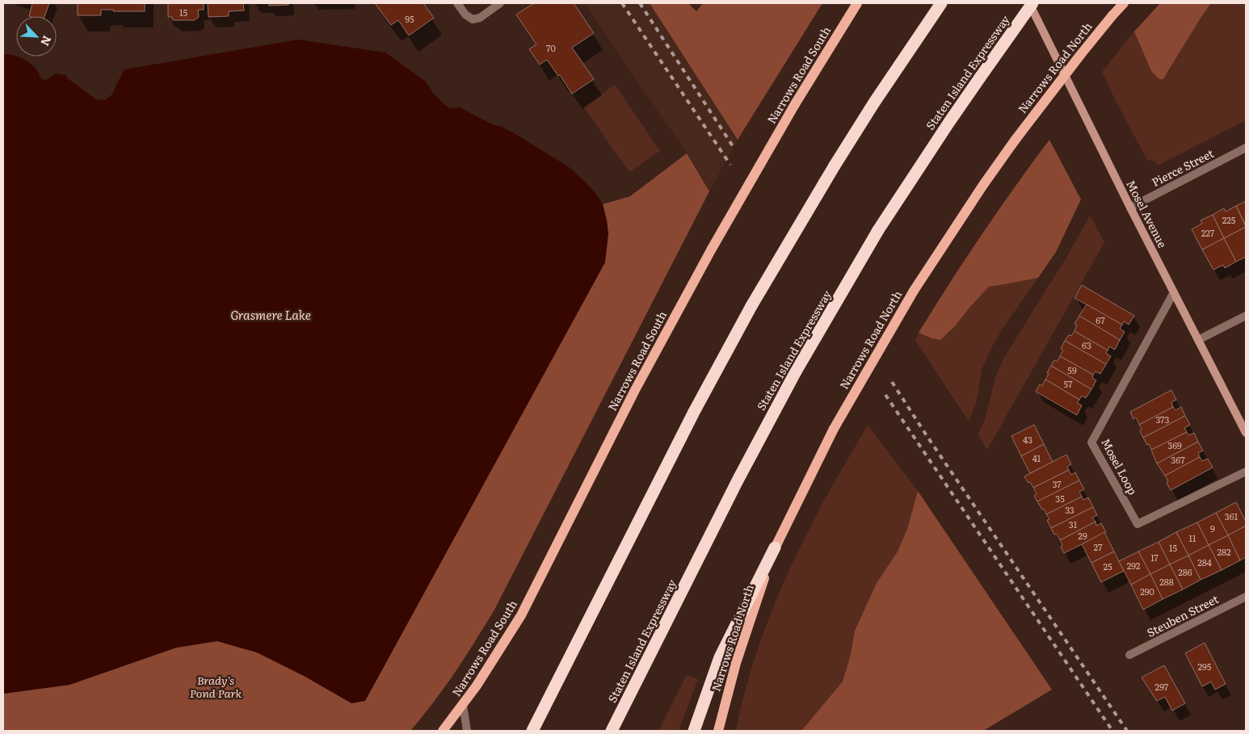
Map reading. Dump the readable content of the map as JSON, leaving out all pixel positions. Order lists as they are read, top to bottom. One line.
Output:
{"streets":{"highway":["Staten Island Expressway"],"main road":["Narrows Road North","Narrows Road South"],"street":["Pierce Street","Mosel Avenue","Mosel Loop","Steuben Street"]},"crossings":[["Staten Island Expressway","Mosel Avenue"],["Pierce Street","Mosel Avenue"],["Mosel Avenue","Mosel Loop"]],"water":["Grasmere Lake"],"parks":["Brady's Pond Park"],"house_numbers":["15","95","70","225","227","67","63","59","57","373","43","369","41","367","37","35","33","361","31","9","29","11","27","15","282","17","284","292","25","286","288","290","295","297"],"north":"bottom right"}
